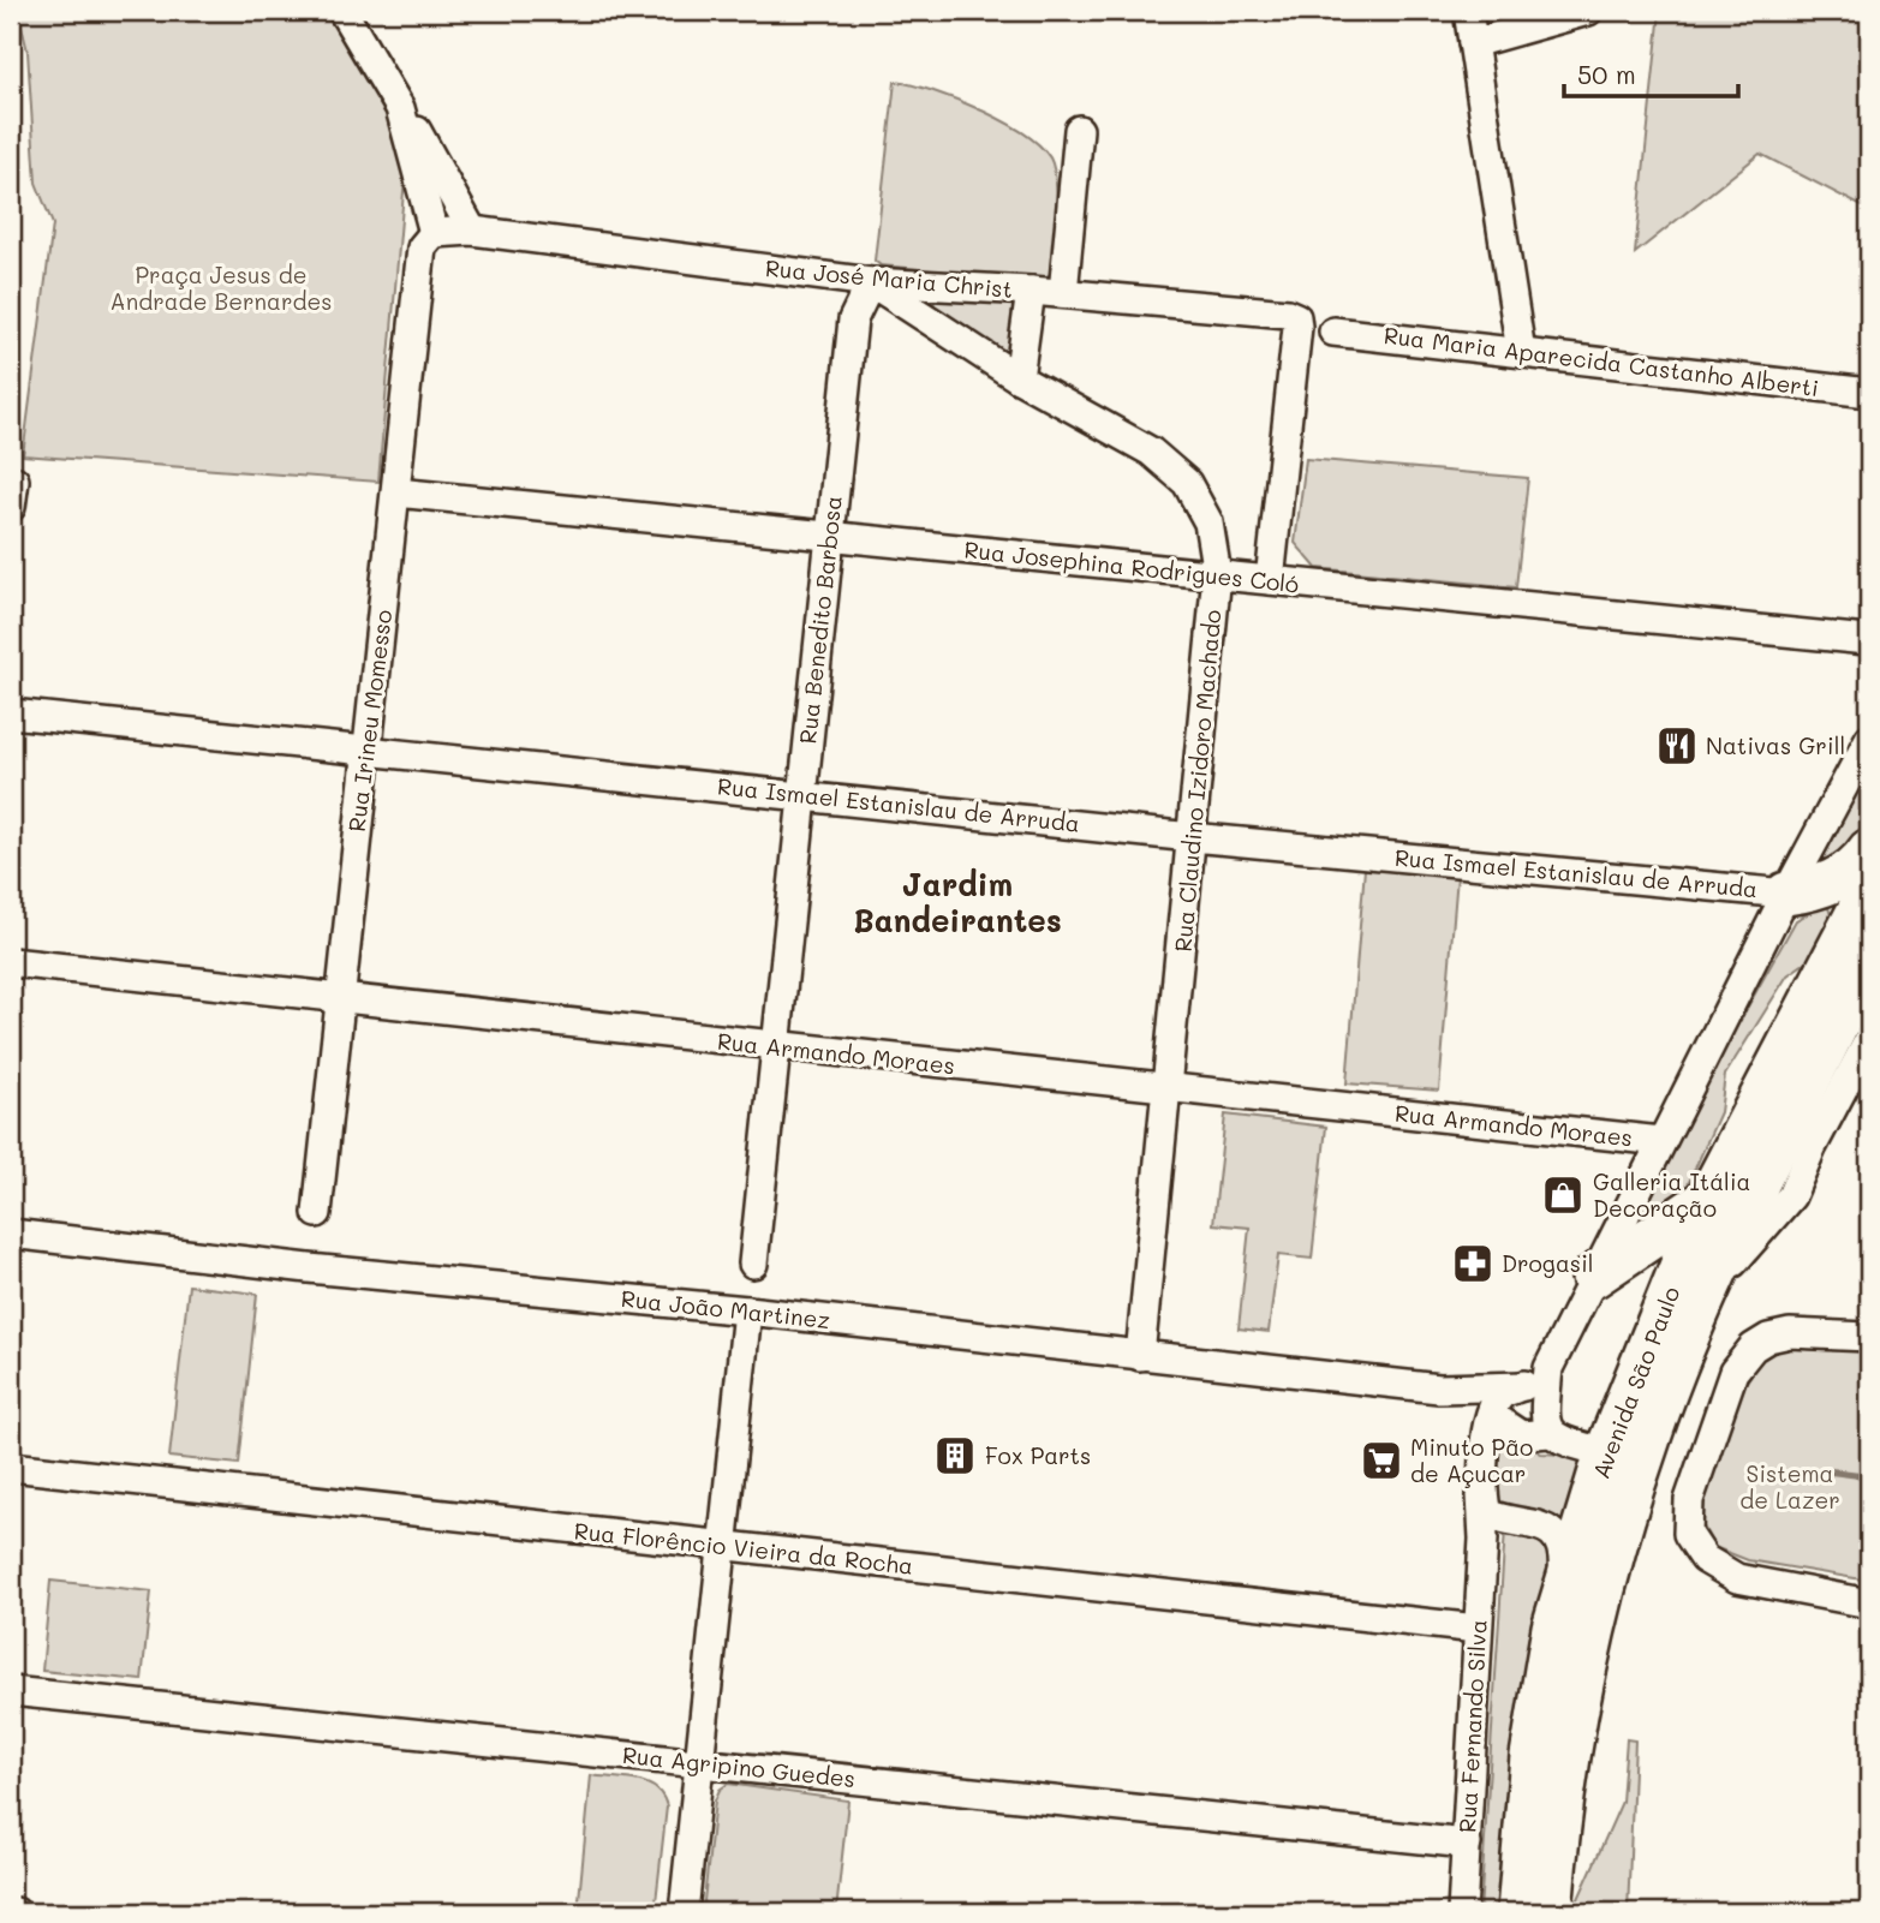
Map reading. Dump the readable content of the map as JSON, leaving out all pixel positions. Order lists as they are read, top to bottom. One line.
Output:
{"streets":{"main road":["Avenida São Paulo"],"street":["Rua José Maria Christ","Rua Maria Aparecida Castanho Alberti","Rua Josephina Rodrigues Coló","Rua Benedito Barbosa","Rua Irineu Momesso","Rua Claudino Izidoro Machado","Rua Ismael Estanislau de Arruda","Rua Armando Moraes","Rua João Martinez","Rua Florêncio Vieira da Rocha","Rua Fernando Silva","Rua Agripino Guedes"]},"crossings":[["Rua José Maria Christ","Rua Josephina Rodrigues Coló"],["Rua José Maria Christ","Rua Benedito Barbosa"],["Rua José Maria Christ","Rua Irineu Momesso"],["Rua José Maria Christ","Rua Claudino Izidoro Machado"],["Rua Josephina Rodrigues Coló","Rua Benedito Barbosa"],["Rua Josephina Rodrigues Coló","Rua Irineu Momesso"],["Rua Josephina Rodrigues Coló","Rua Claudino Izidoro Machado"],["Rua Benedito Barbosa","Rua Claudino Izidoro Machado"],["Rua Benedito Barbosa","Rua Ismael Estanislau de Arruda"],["Rua Benedito Barbosa","Rua Armando Moraes"],["Rua Irineu Momesso","Rua Ismael Estanislau de Arruda"],["Rua Irineu Momesso","Rua Armando Moraes"],["Rua Claudino Izidoro Machado","Rua Ismael Estanislau de Arruda"],["Rua Claudino Izidoro Machado","Rua Armando Moraes"],["Rua Claudino Izidoro Machado","Rua João Martinez"],["Rua João Martinez","Rua Fernando Silva"],["Rua Florêncio Vieira da Rocha","Rua Fernando Silva"],["Rua Fernando Silva","Rua Agripino Guedes"]],"districts":["Jardim Bandeirantes"],"parks":["Praça Jesus de Andrade Bernardes","Sistema de Lazer"],"places":{"restaurant":["Nativas Grill"],"shop":["Galleria Itália Decoração"],"pharmacy":["Drogasil"],"building":["Fox Parts"],"supermarket":["Minuto Pão de Açucar"]},"scale_bar":"50 m"}
